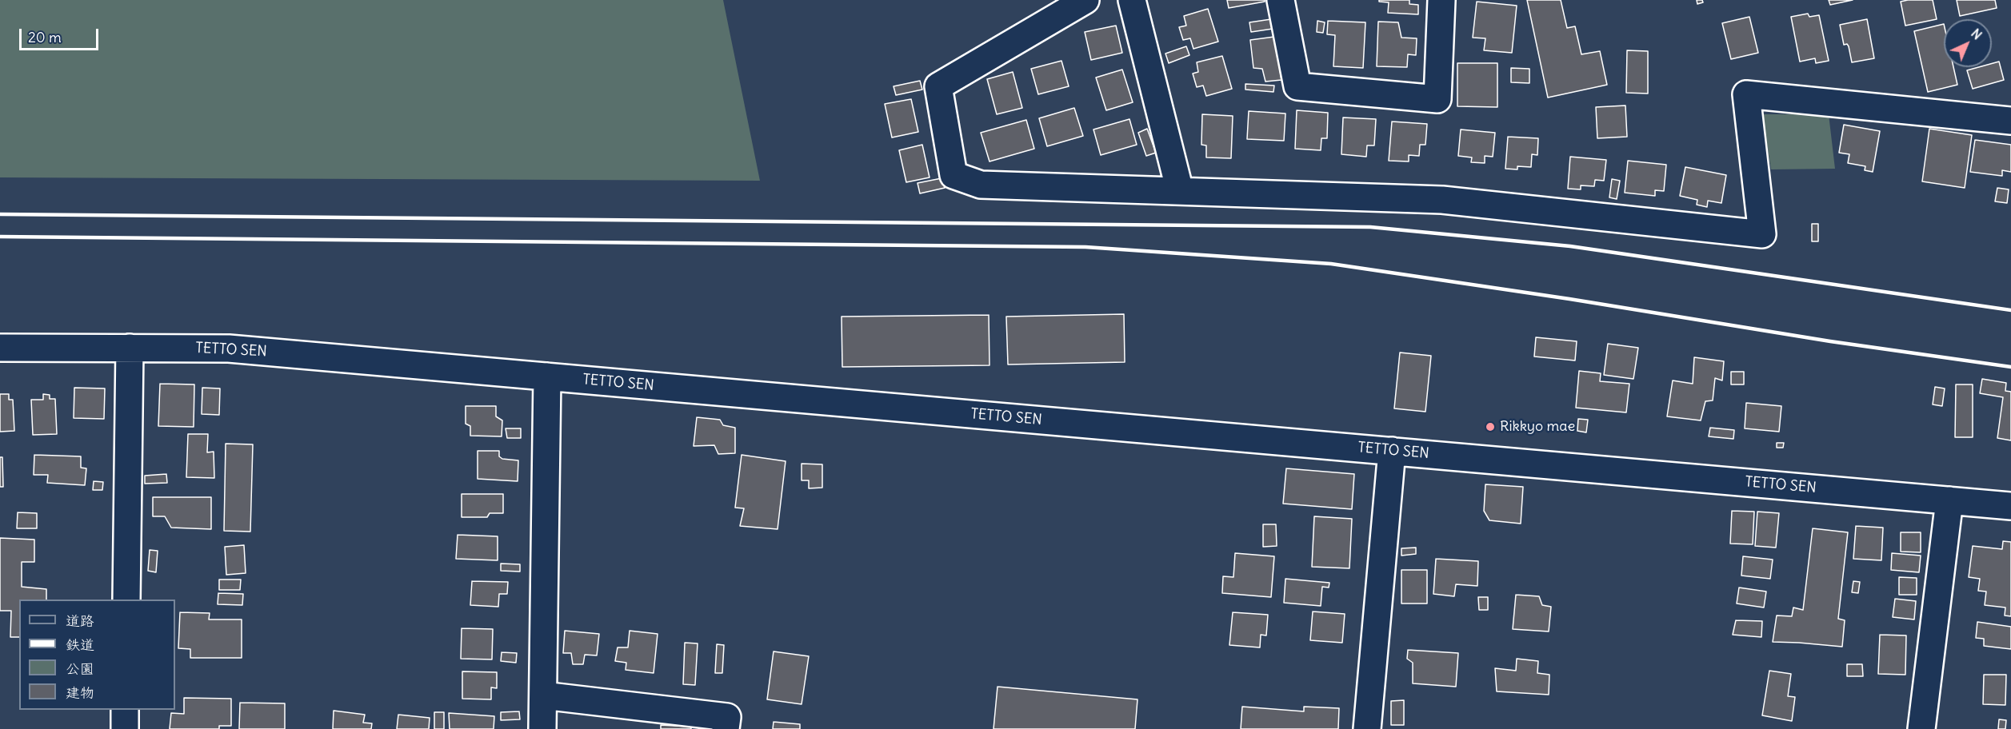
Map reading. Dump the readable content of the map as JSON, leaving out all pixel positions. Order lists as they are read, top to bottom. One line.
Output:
{"streets":{"street":["TETTO SEN"]},"places":["Rikkyo mae"],"legend":["道路","鉄道","公園","建物"],"scale_bar":"20 m","north":"top right"}
